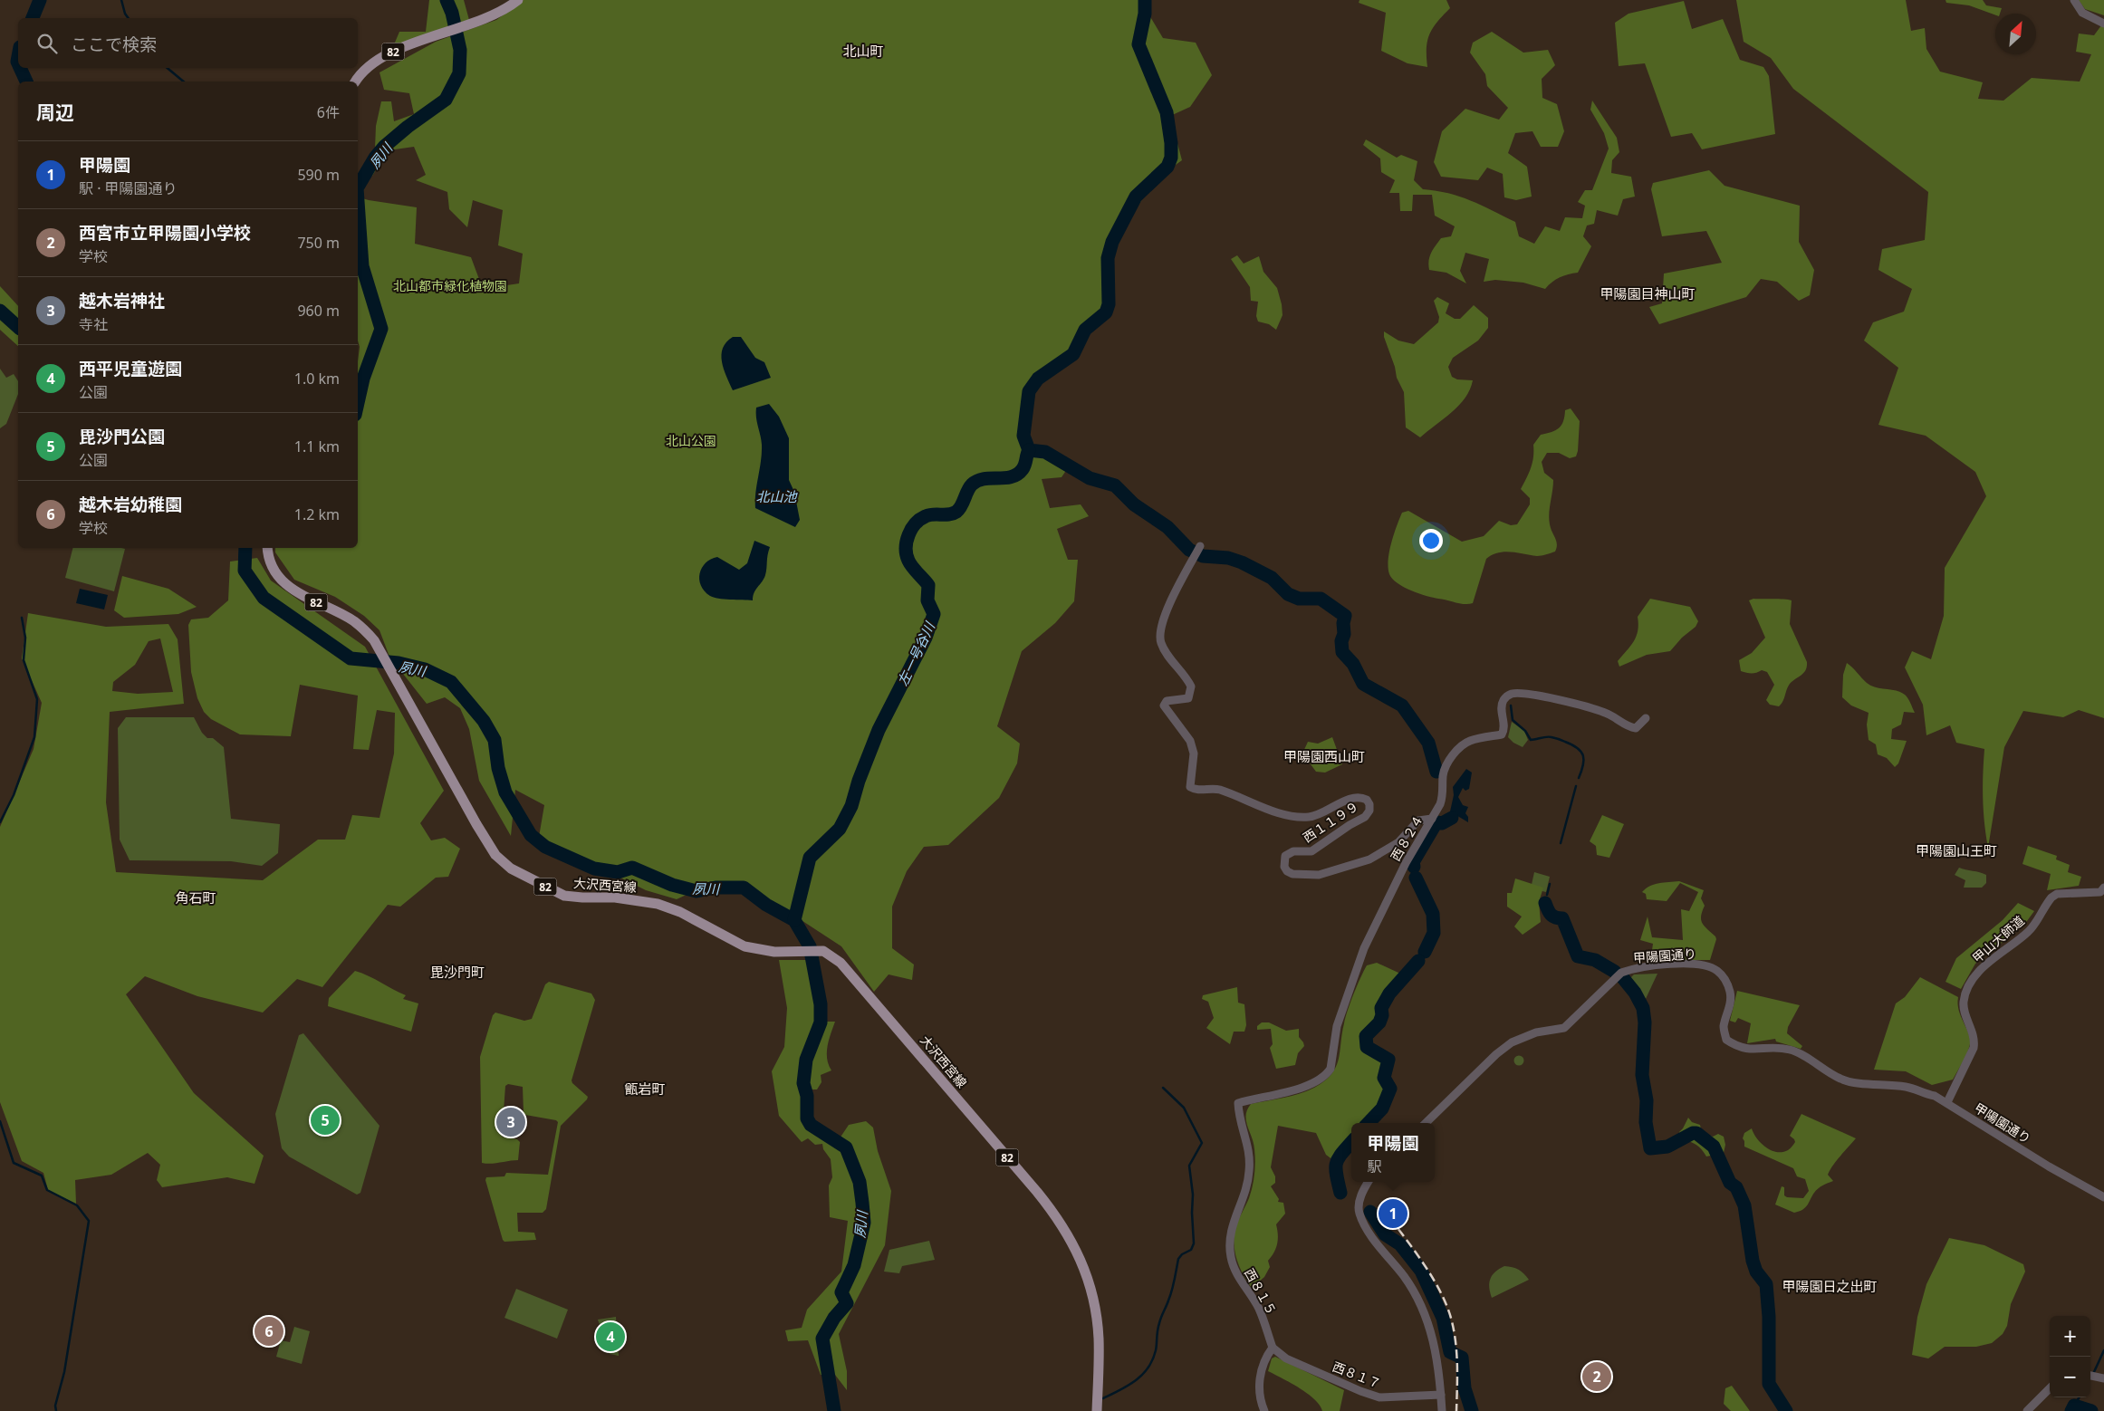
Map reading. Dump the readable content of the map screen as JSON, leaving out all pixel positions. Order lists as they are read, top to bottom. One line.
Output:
{"streets":{"main road":["82","大沢西宮線"],"street":["西１１９９","西８２４","甲山大師道","甲陽園通り","西８１５","西８１７"]},"crossings":[["西１１９９","西８２４"],["西８２４","西８１５"],["甲山大師道","甲陽園通り"],["西８１５","西８１７"]],"districts":["北山町","甲陽園目神山町","甲陽園西山町","甲陽園山王町","角石町","毘沙門町","甑岩町","甲陽園日之出町"],"water":["夙川","北山池","左一号谷川"],"parks":["北山都市緑化植物園","北山公園"],"north":"top right","page":{"search":"ここで検索","heading":["周辺","6件"],"list":[{"mark":"1","name":"甲陽園","note":"駅 · 甲陽園通り","value":"590 m"},{"mark":"2","name":"西宮市立甲陽園小学校","note":"学校","value":"750 m"},{"mark":"3","name":"越木岩神社","note":"寺社","value":"960 m"},{"mark":"4","name":"西平児童遊園","note":"公園","value":"1.0 km"},{"mark":"5","name":"毘沙門公園","note":"公園","value":"1.1 km"},{"mark":"6","name":"越木岩幼稚園","note":"学校","value":"1.2 km"}],"pins":["5","3","1","6","4","2"],"popup":["甲陽園","駅"],"map_buttons":["+","−"]}}
